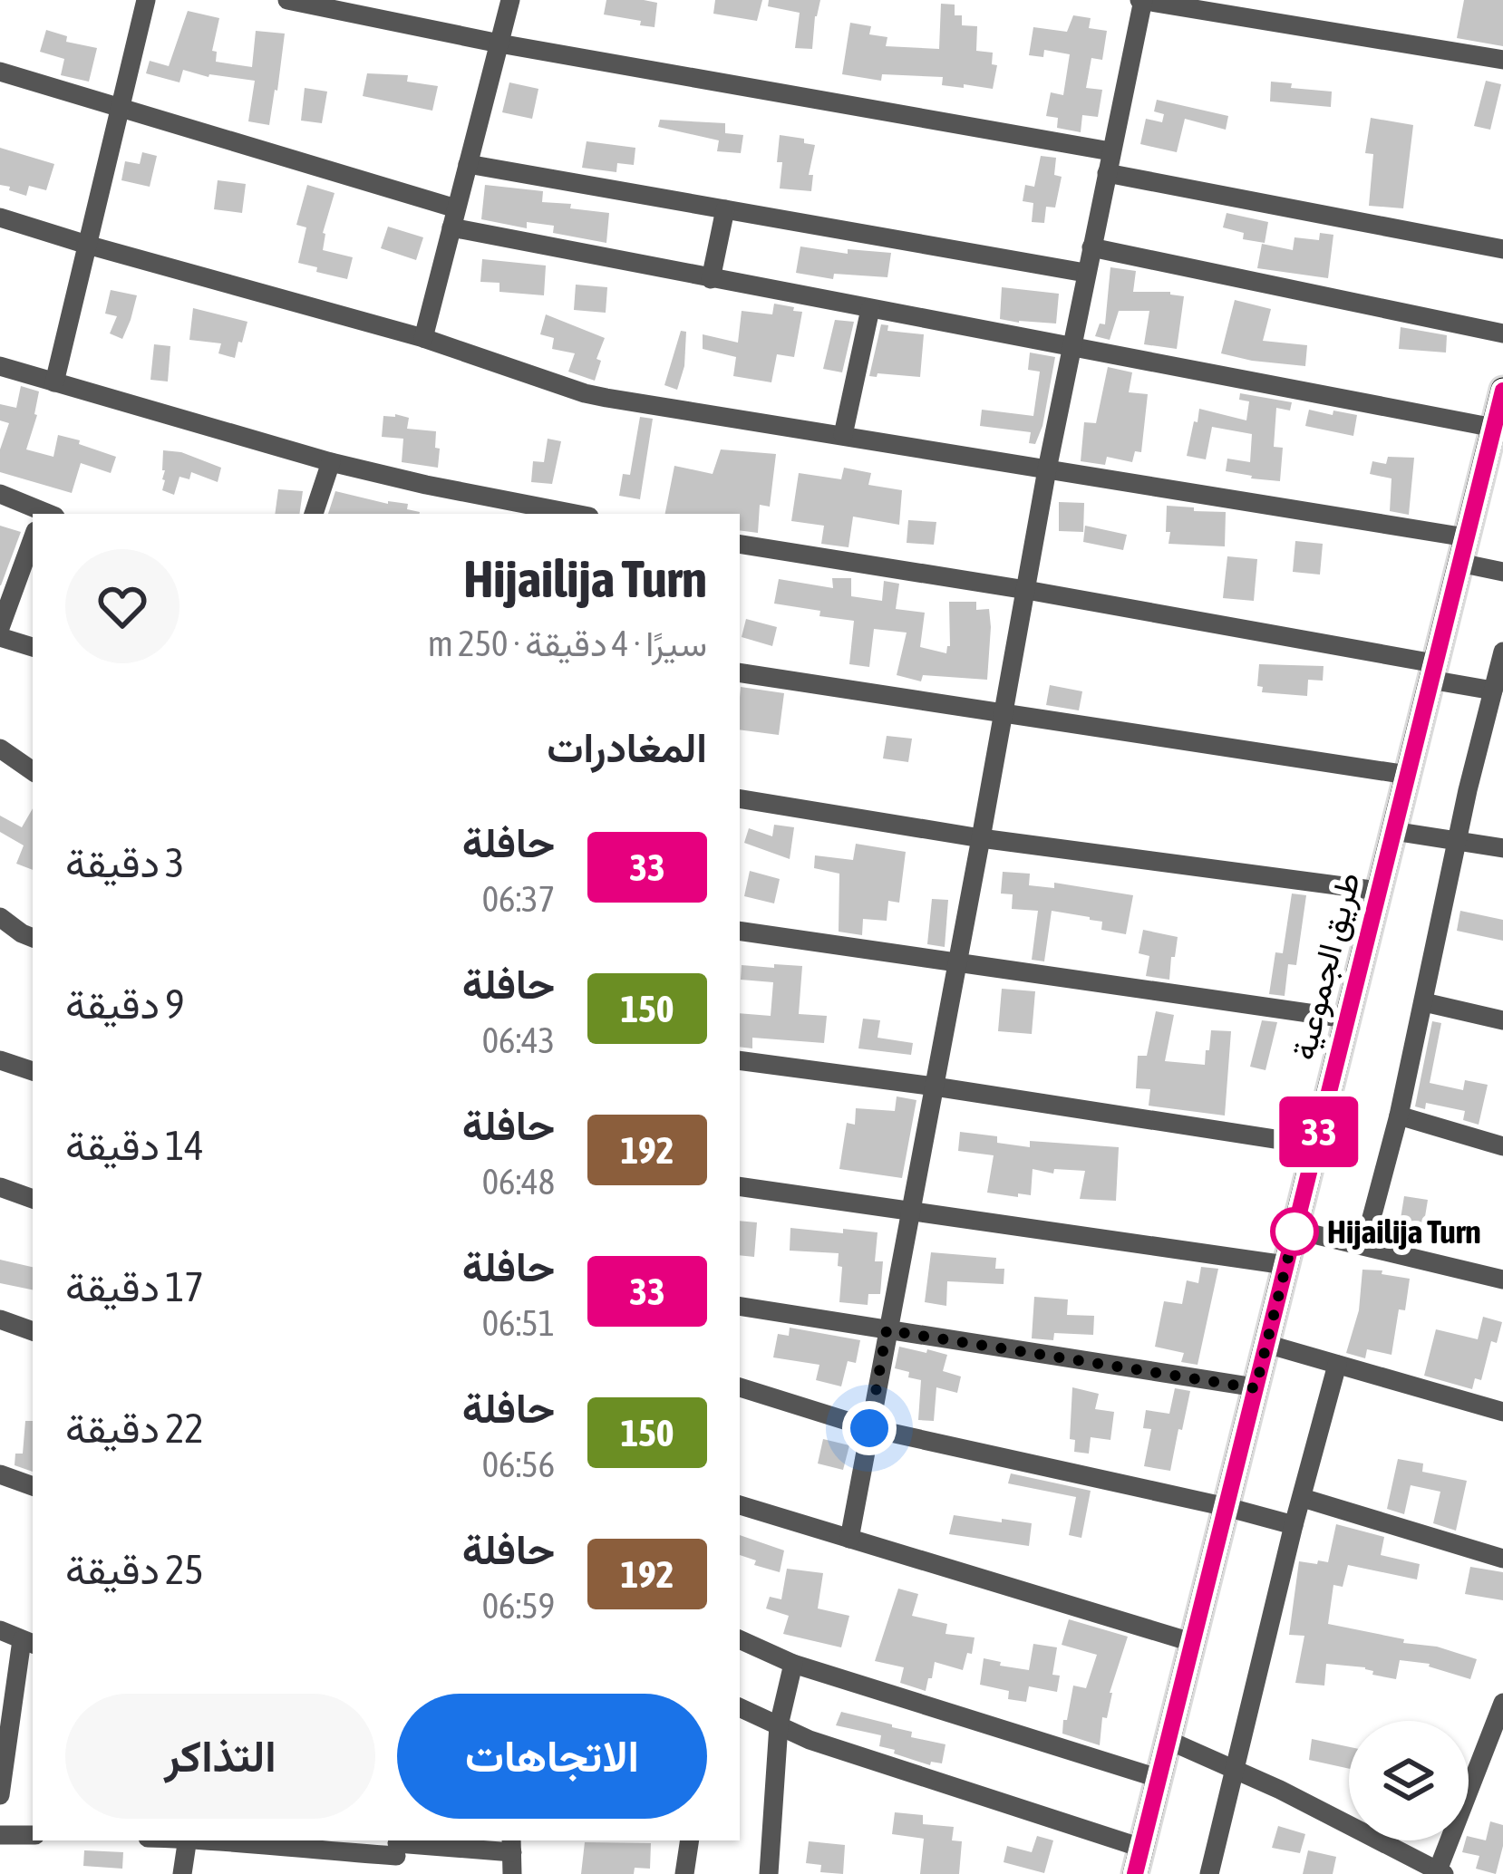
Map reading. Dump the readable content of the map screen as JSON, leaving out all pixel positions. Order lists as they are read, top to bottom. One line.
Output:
{"streets":{"main road":["طريق الجموعية"]},"places":["Hijailija Turn"],"lines":["bus line 33"],"page":{"on_map":"33","heading":[["Hijailija Turn","سيرًا · 4 دقيقة · 250 m"],"المغادرات"],"list":[{"mark":"33","name":"حافلة","note":"06:37","value":"3 دقيقة"},{"mark":"150","name":"حافلة","note":"06:43","value":"9 دقيقة"},{"mark":"192","name":"حافلة","note":"06:48","value":"14 دقيقة"},{"mark":"33","name":"حافلة","note":"06:51","value":"17 دقيقة"},{"mark":"150","name":"حافلة","note":"06:56","value":"22 دقيقة"},{"mark":"192","name":"حافلة","note":"06:59","value":"25 دقيقة"}],"buttons":["الاتجاهات","التذاكر"]}}
